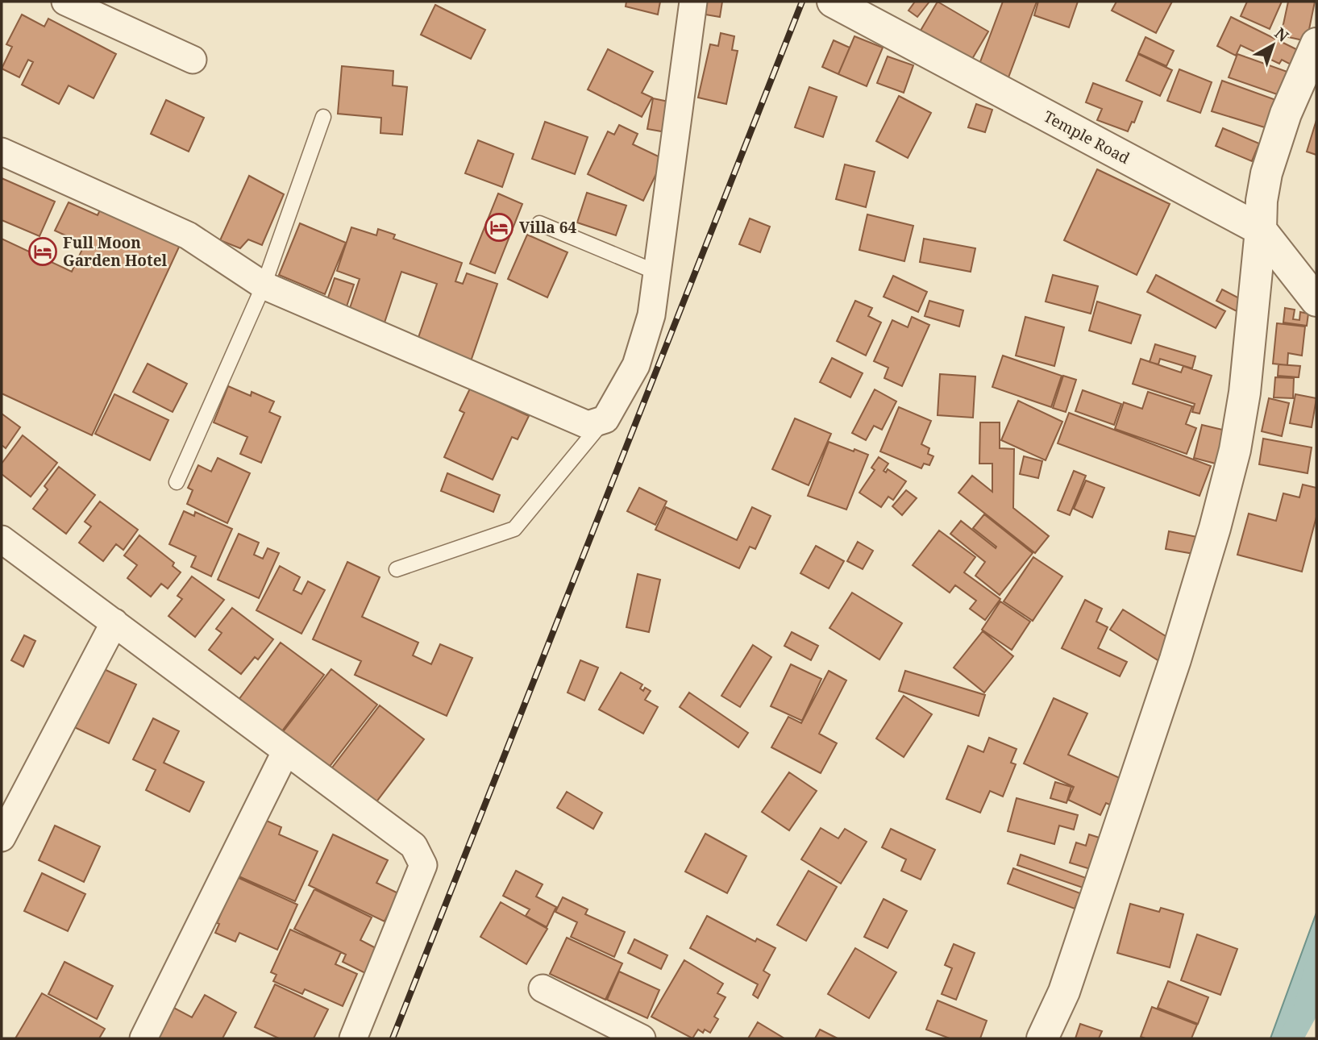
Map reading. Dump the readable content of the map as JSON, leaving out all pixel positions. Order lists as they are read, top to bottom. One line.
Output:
{"streets":{"street":["Temple Road"]},"places":{"hotel":["Villa 64","Full Moon Garden Hotel"]},"north":"top right"}
